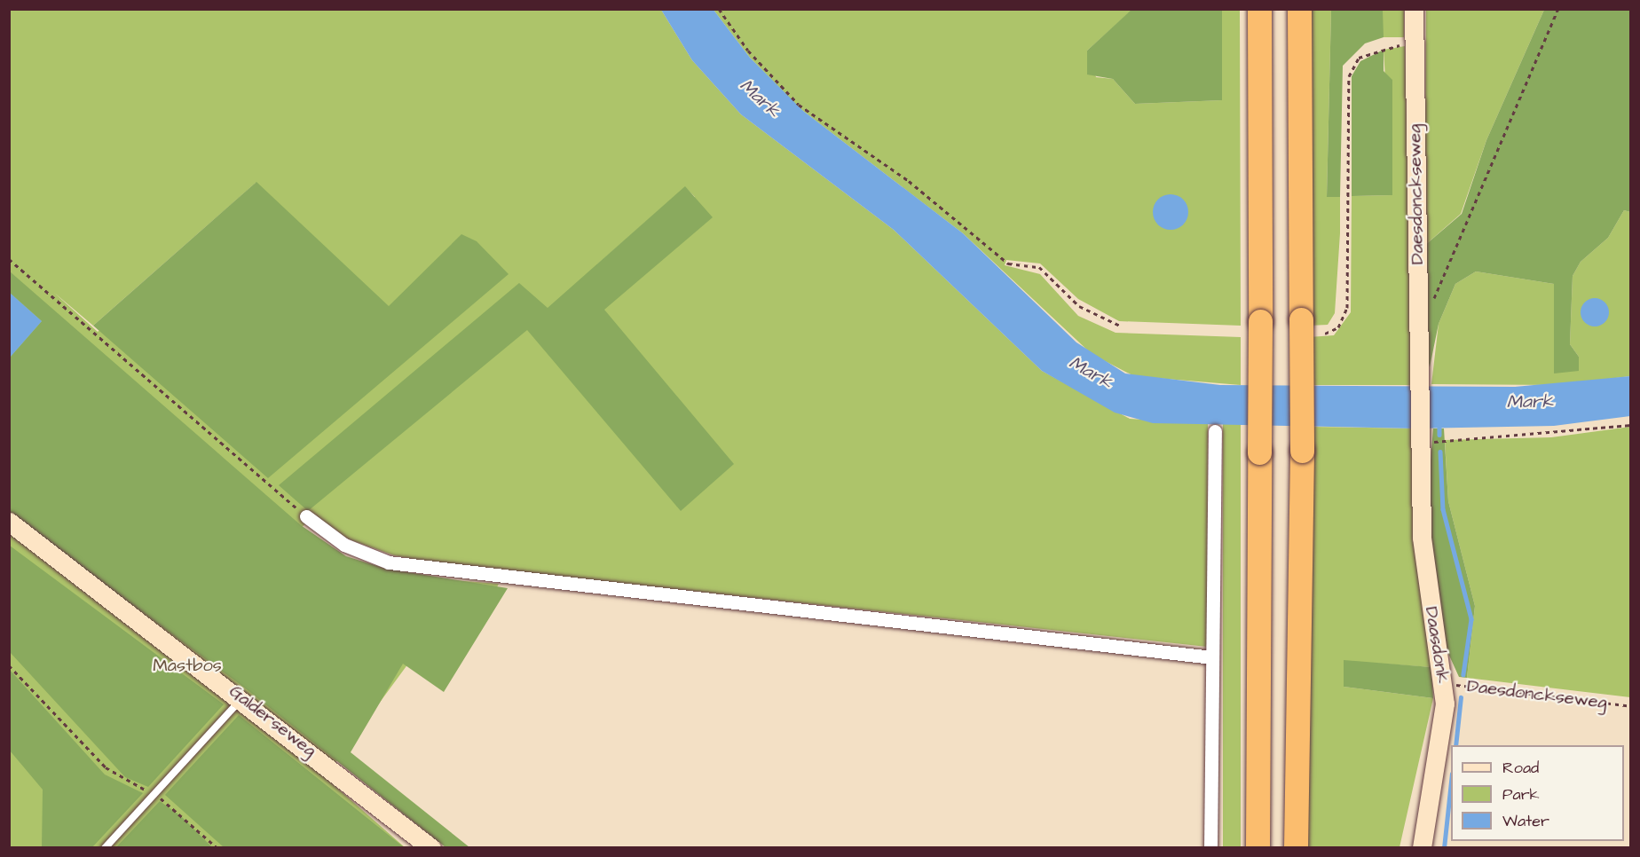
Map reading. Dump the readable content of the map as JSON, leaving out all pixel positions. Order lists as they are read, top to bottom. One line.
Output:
{"streets":{"street":["Daesdonckseweg","Daasdonk","Galderseweg"]},"crossings":[["Daesdonckseweg","Daasdonk"]],"water":["Mark"],"parks":["Mastbos"],"legend":["Road","Park","Water"]}
